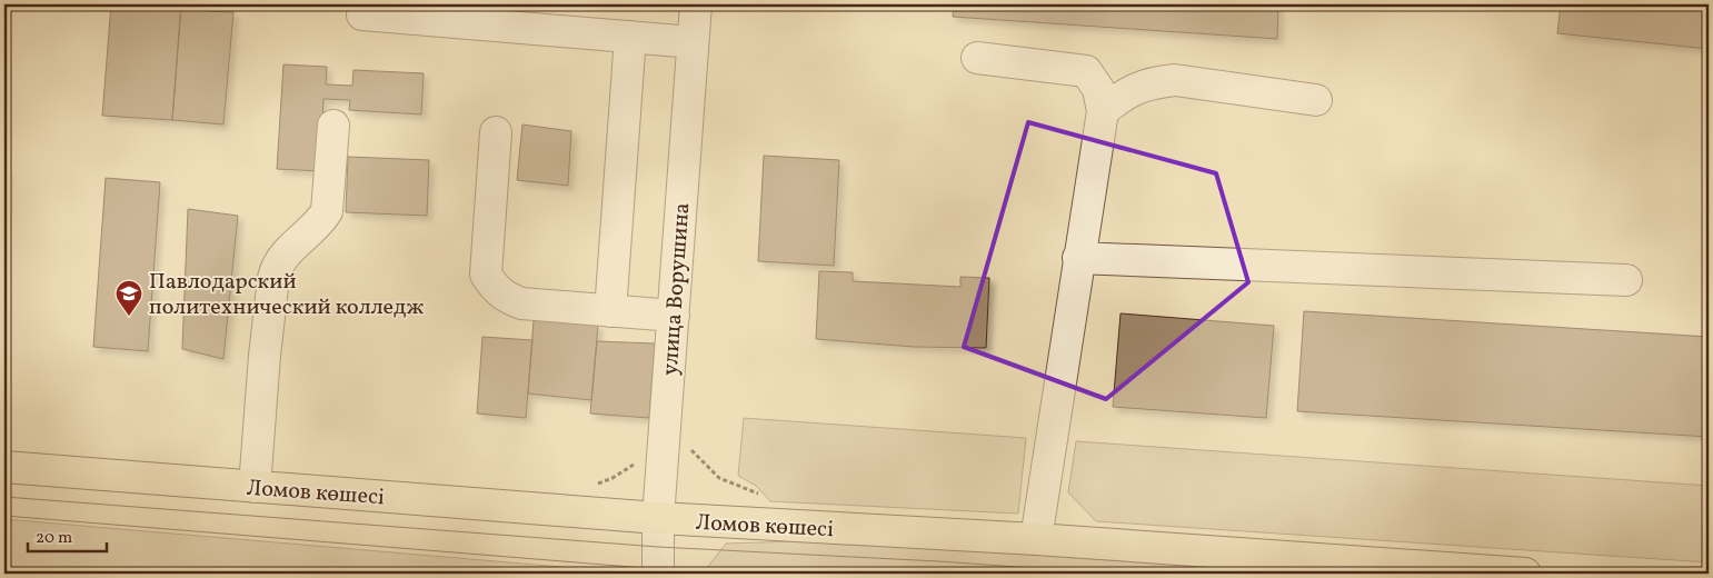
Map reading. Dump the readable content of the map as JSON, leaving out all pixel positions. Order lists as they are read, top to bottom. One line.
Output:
{"streets":{"main road":["Ломов көшесі"],"street":["улица Ворушина"]},"crossings":[["улица Ворушина","Ломов көшесі"]],"places":{"school or university":["Павлодарский политехнический колледж"]},"scale_bar":"20 m"}
